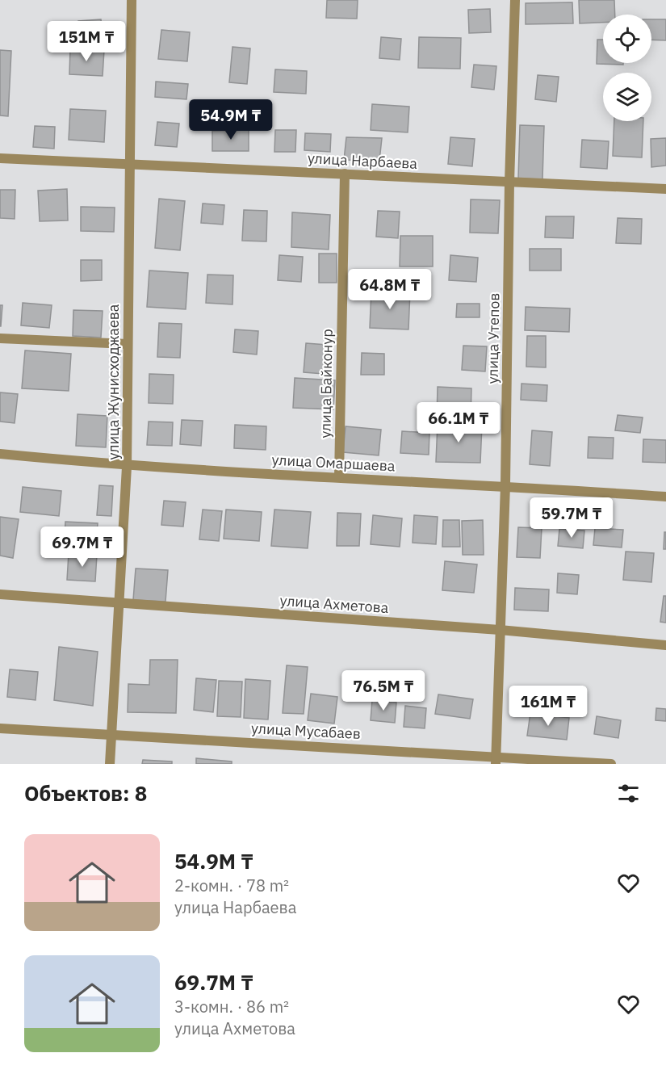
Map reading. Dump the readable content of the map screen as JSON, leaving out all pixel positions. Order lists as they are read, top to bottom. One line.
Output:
{"streets":{"street":["улица Нарбаева","улица Утепов","улица Жунисходжаева","улица Байконур","улица Омаршаева","улица Ахметова","улица Мусабаев"]},"crossings":[["улица Нарбаева","улица Утепов"],["улица Нарбаева","улица Жунисходжаева"],["улица Нарбаева","улица Байконур"],["улица Утепов","улица Омаршаева"],["улица Утепов","улица Ахметова"],["улица Утепов","улица Мусабаев"],["улица Жунисходжаева","улица Омаршаева"],["улица Жунисходжаева","улица Ахметова"],["улица Жунисходжаева","улица Мусабаев"],["улица Байконур","улица Омаршаева"]],"page":{"price":["151M ₸","54.9M ₸","64.8M ₸","66.1M ₸","59.7M ₸","69.7M ₸","76.5M ₸","161M ₸"],"heading":"Объектов: 8","list":[{"name":"54.9M ₸","note":"2-комн. · 78 m² · улица Нарбаева"},{"name":"69.7M ₸","note":"3-комн. · 86 m² · улица Ахметова"}]}}
